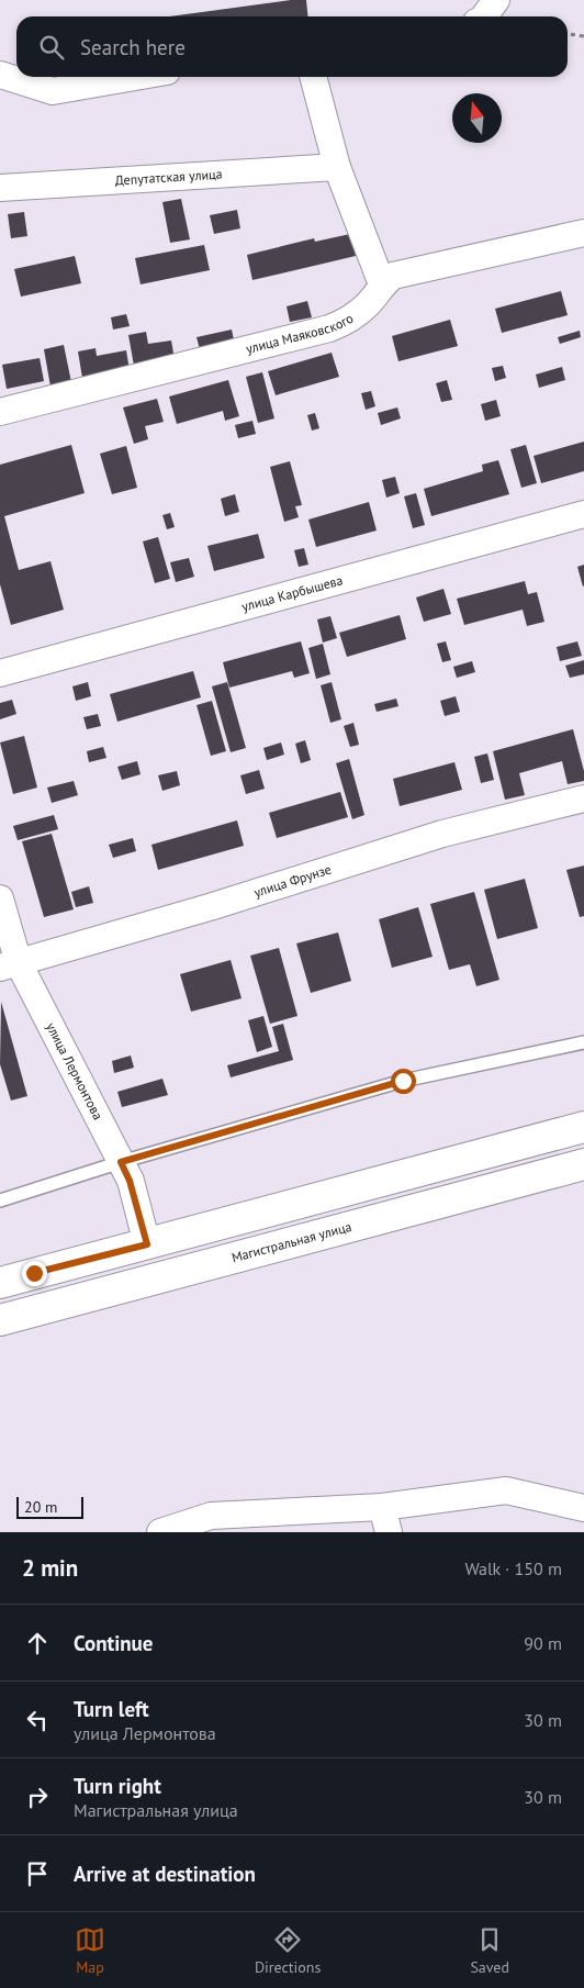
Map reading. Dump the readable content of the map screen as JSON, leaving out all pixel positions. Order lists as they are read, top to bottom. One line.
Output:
{"streets":{"main road":["Магистральная улица"],"street":["Депутатская улица","улица Маяковского","улица Карбышева","улица Фрунзе","улица Лермонтова"]},"crossings":[["улица Фрунзе","улица Лермонтова"]],"scale_bar":"20 m","north":"top","page":{"search":"Search here","scale":"20 m","heading":["2 min","Walk · 150 m"],"list":[["Continue","90 m"],["Turn left","улица Лермонтова","30 m"],["Turn right","Магистральная улица","30 m"],"Arrive at destination"],"nav":["Map","Directions","Saved"]}}
